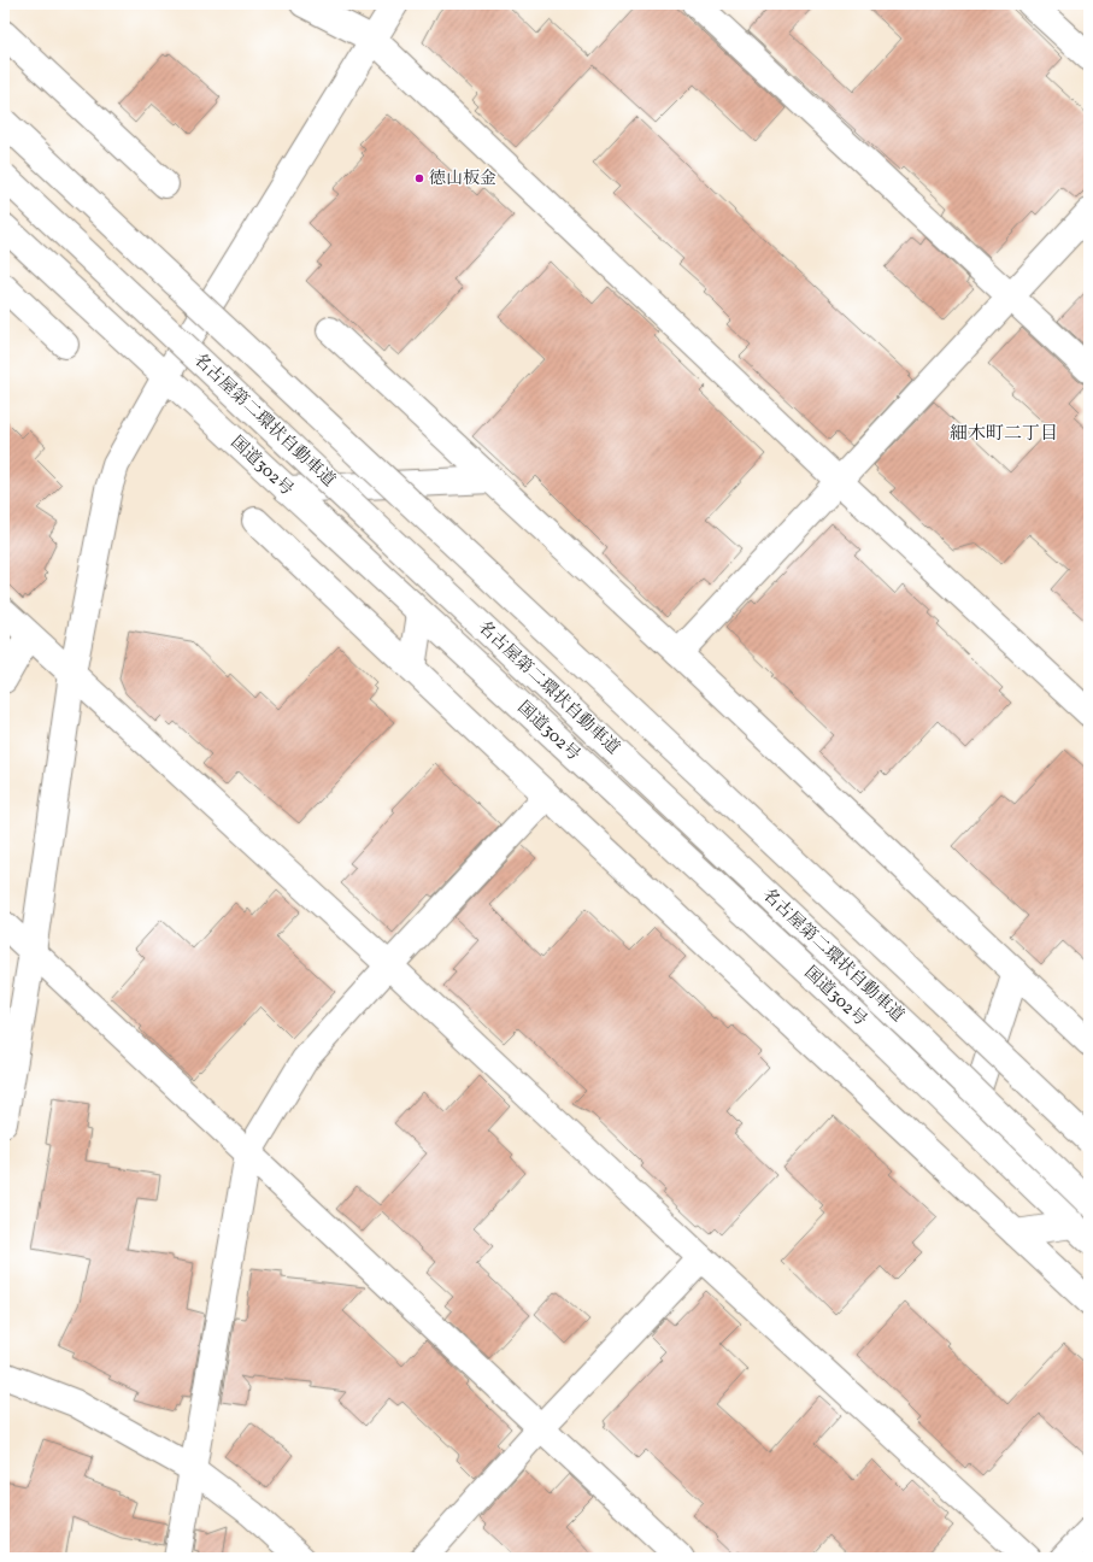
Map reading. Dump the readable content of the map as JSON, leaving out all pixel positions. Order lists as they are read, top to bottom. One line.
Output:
{"streets":{"main road":["名古屋第二環状自動車道","国道302号"]},"districts":["細木町二丁目"],"places":["徳山板金"]}
